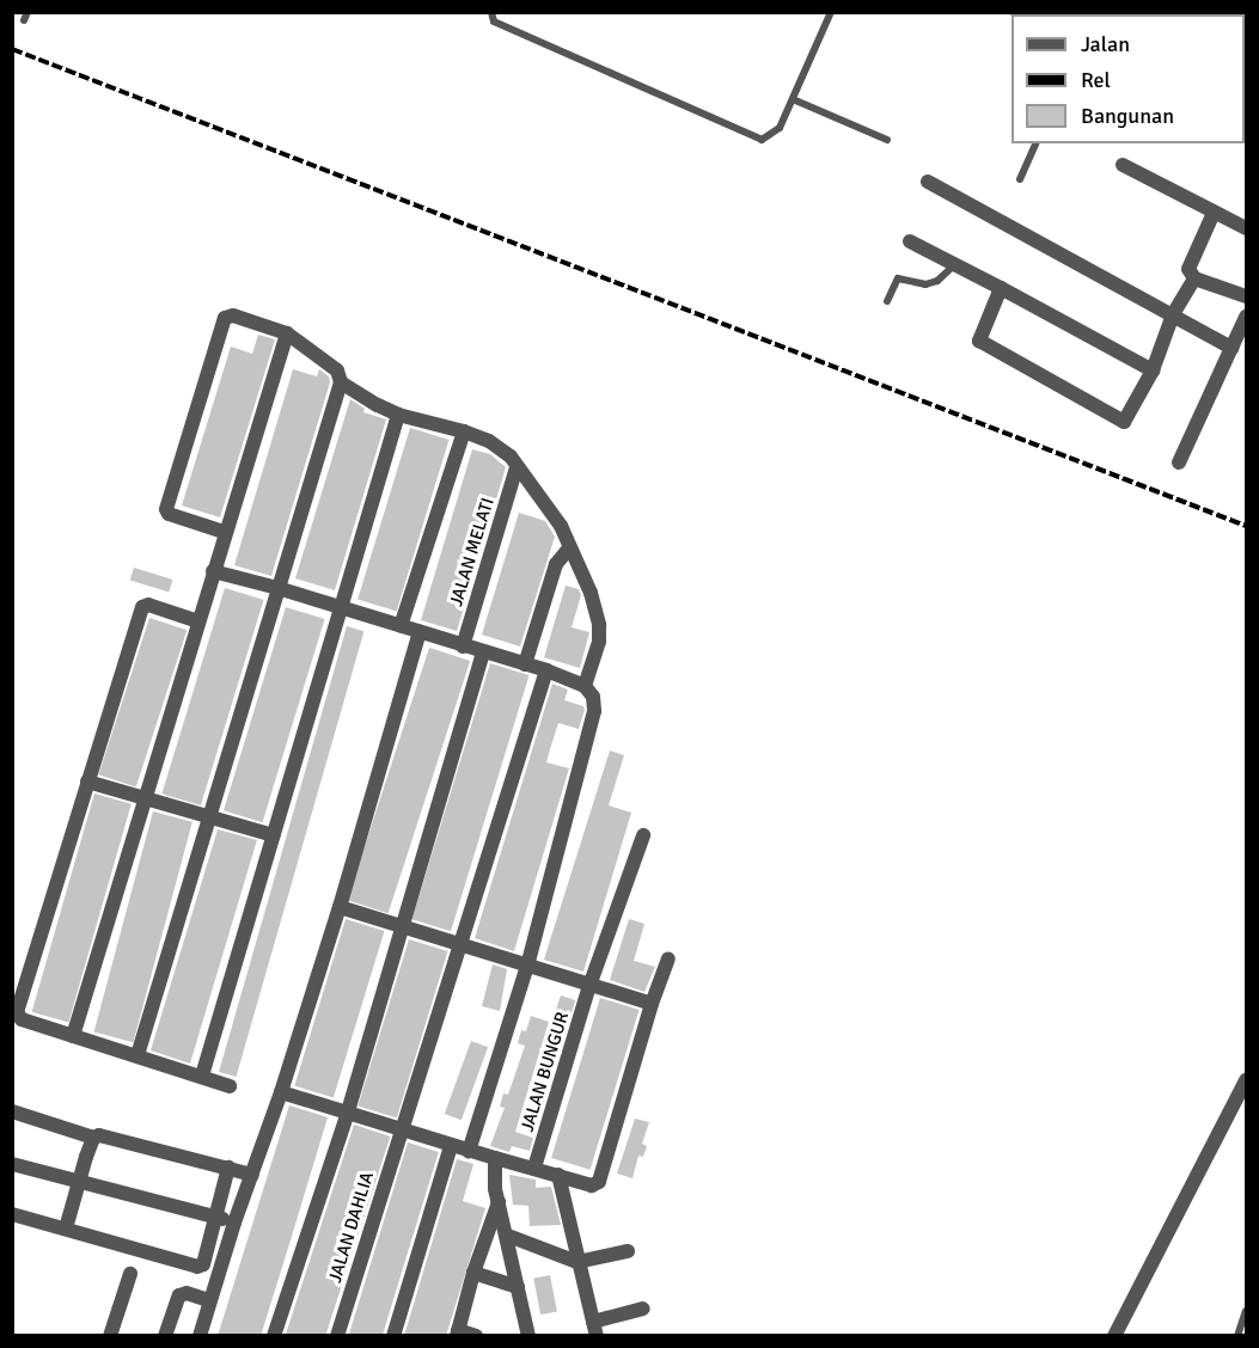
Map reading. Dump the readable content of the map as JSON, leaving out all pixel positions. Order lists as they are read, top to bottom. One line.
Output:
{"streets":{"street":["JALAN MELATI","JALAN BUNGUR","JALAN DAHLIA"]},"legend":["Jalan","Rel","Bangunan"]}
